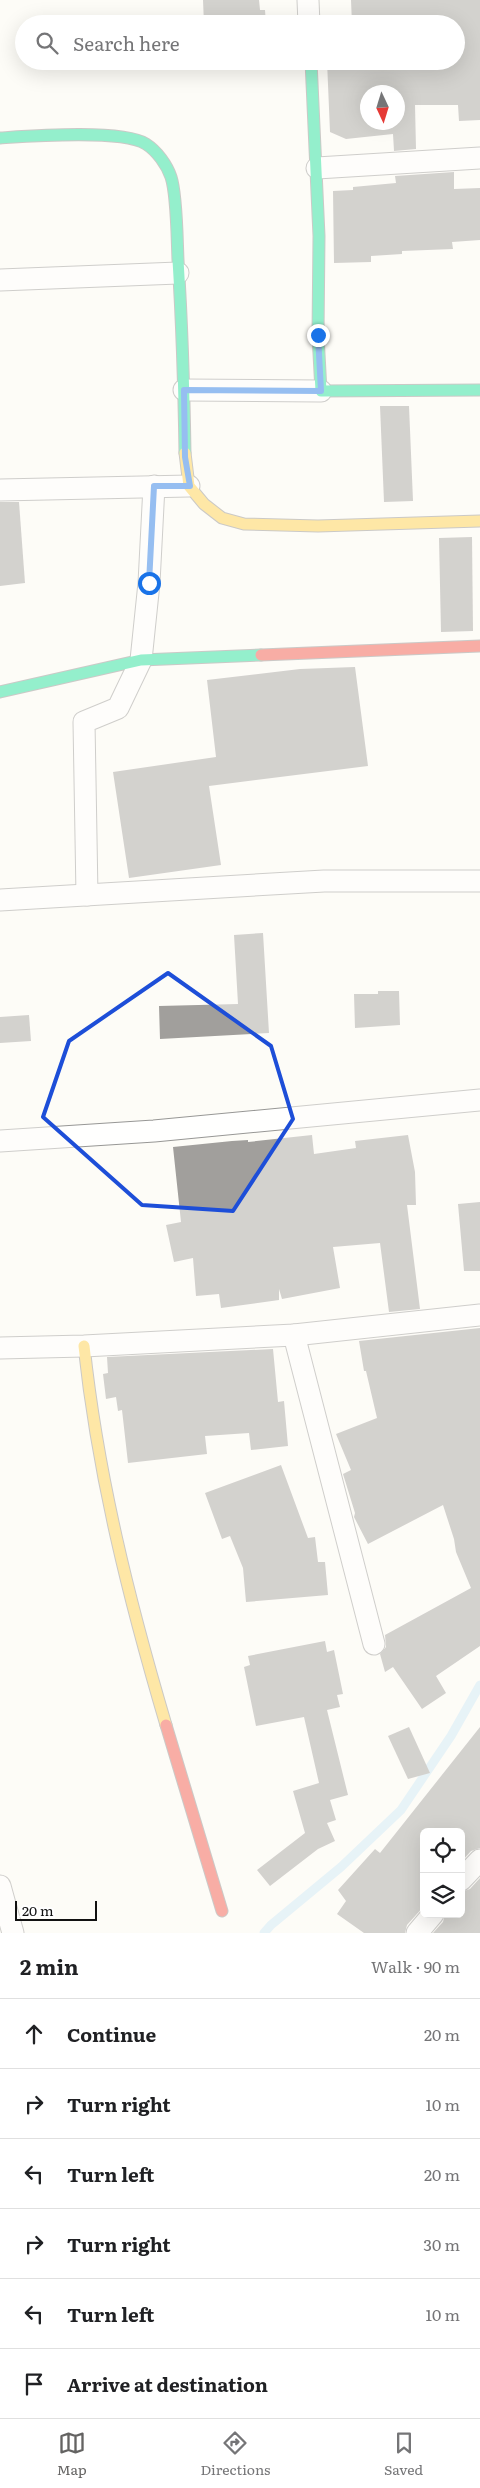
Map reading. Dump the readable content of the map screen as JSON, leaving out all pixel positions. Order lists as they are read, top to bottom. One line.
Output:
{"scale_bar":"20 m","north":"bottom","page":{"search":"Search here","scale":"20 m","heading":["2 min","Walk · 90 m"],"list":[["Continue","20 m"],["Turn right","10 m"],["Turn left","20 m"],["Turn right","30 m"],["Turn left","10 m"],"Arrive at destination"],"nav":["Map","Directions","Saved"]}}
